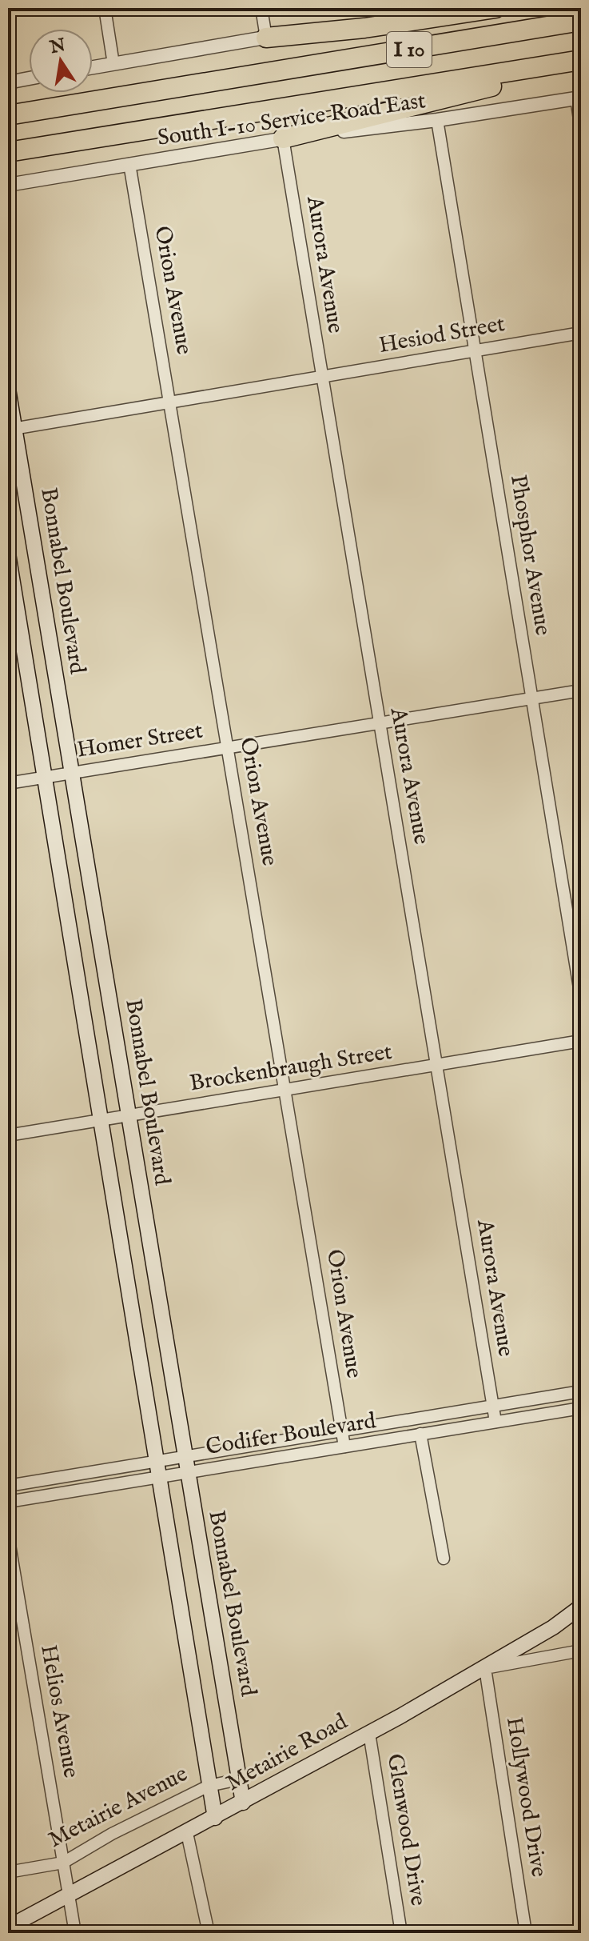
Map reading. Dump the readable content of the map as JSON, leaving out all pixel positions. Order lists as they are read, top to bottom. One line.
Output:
{"streets":{"highway":["I 10"],"main road":["Bonnabel Boulevard","Metairie Road"],"street":["South I-10 Service Road East","Aurora Avenue","Orion Avenue","Hesiod Street","Phosphor Avenue","Homer Street","Brockenbraugh Street","Codifer Boulevard","Helios Avenue","Hollywood Drive","Metairie Avenue","Glenwood Drive"]},"crossings":[["South I-10 Service Road East","Aurora Avenue"],["South I-10 Service Road East","Orion Avenue"],["South I-10 Service Road East","Phosphor Avenue"],["Aurora Avenue","Hesiod Street"],["Aurora Avenue","Homer Street"],["Aurora Avenue","Brockenbraugh Street"],["Aurora Avenue","Codifer Boulevard"],["Orion Avenue","Hesiod Street"],["Orion Avenue","Homer Street"],["Orion Avenue","Brockenbraugh Street"],["Orion Avenue","Codifer Boulevard"],["Hesiod Street","Phosphor Avenue"],["Hesiod Street","Bonnabel Boulevard"],["Phosphor Avenue","Homer Street"],["Bonnabel Boulevard","Homer Street"],["Bonnabel Boulevard","Brockenbraugh Street"],["Bonnabel Boulevard","Codifer Boulevard"],["Bonnabel Boulevard","Metairie Road"],["Bonnabel Boulevard","Metairie Avenue"],["Helios Avenue","Metairie Road"],["Helios Avenue","Metairie Avenue"],["Metairie Road","Hollywood Drive"],["Metairie Road","Glenwood Drive"]],"north":"top"}
